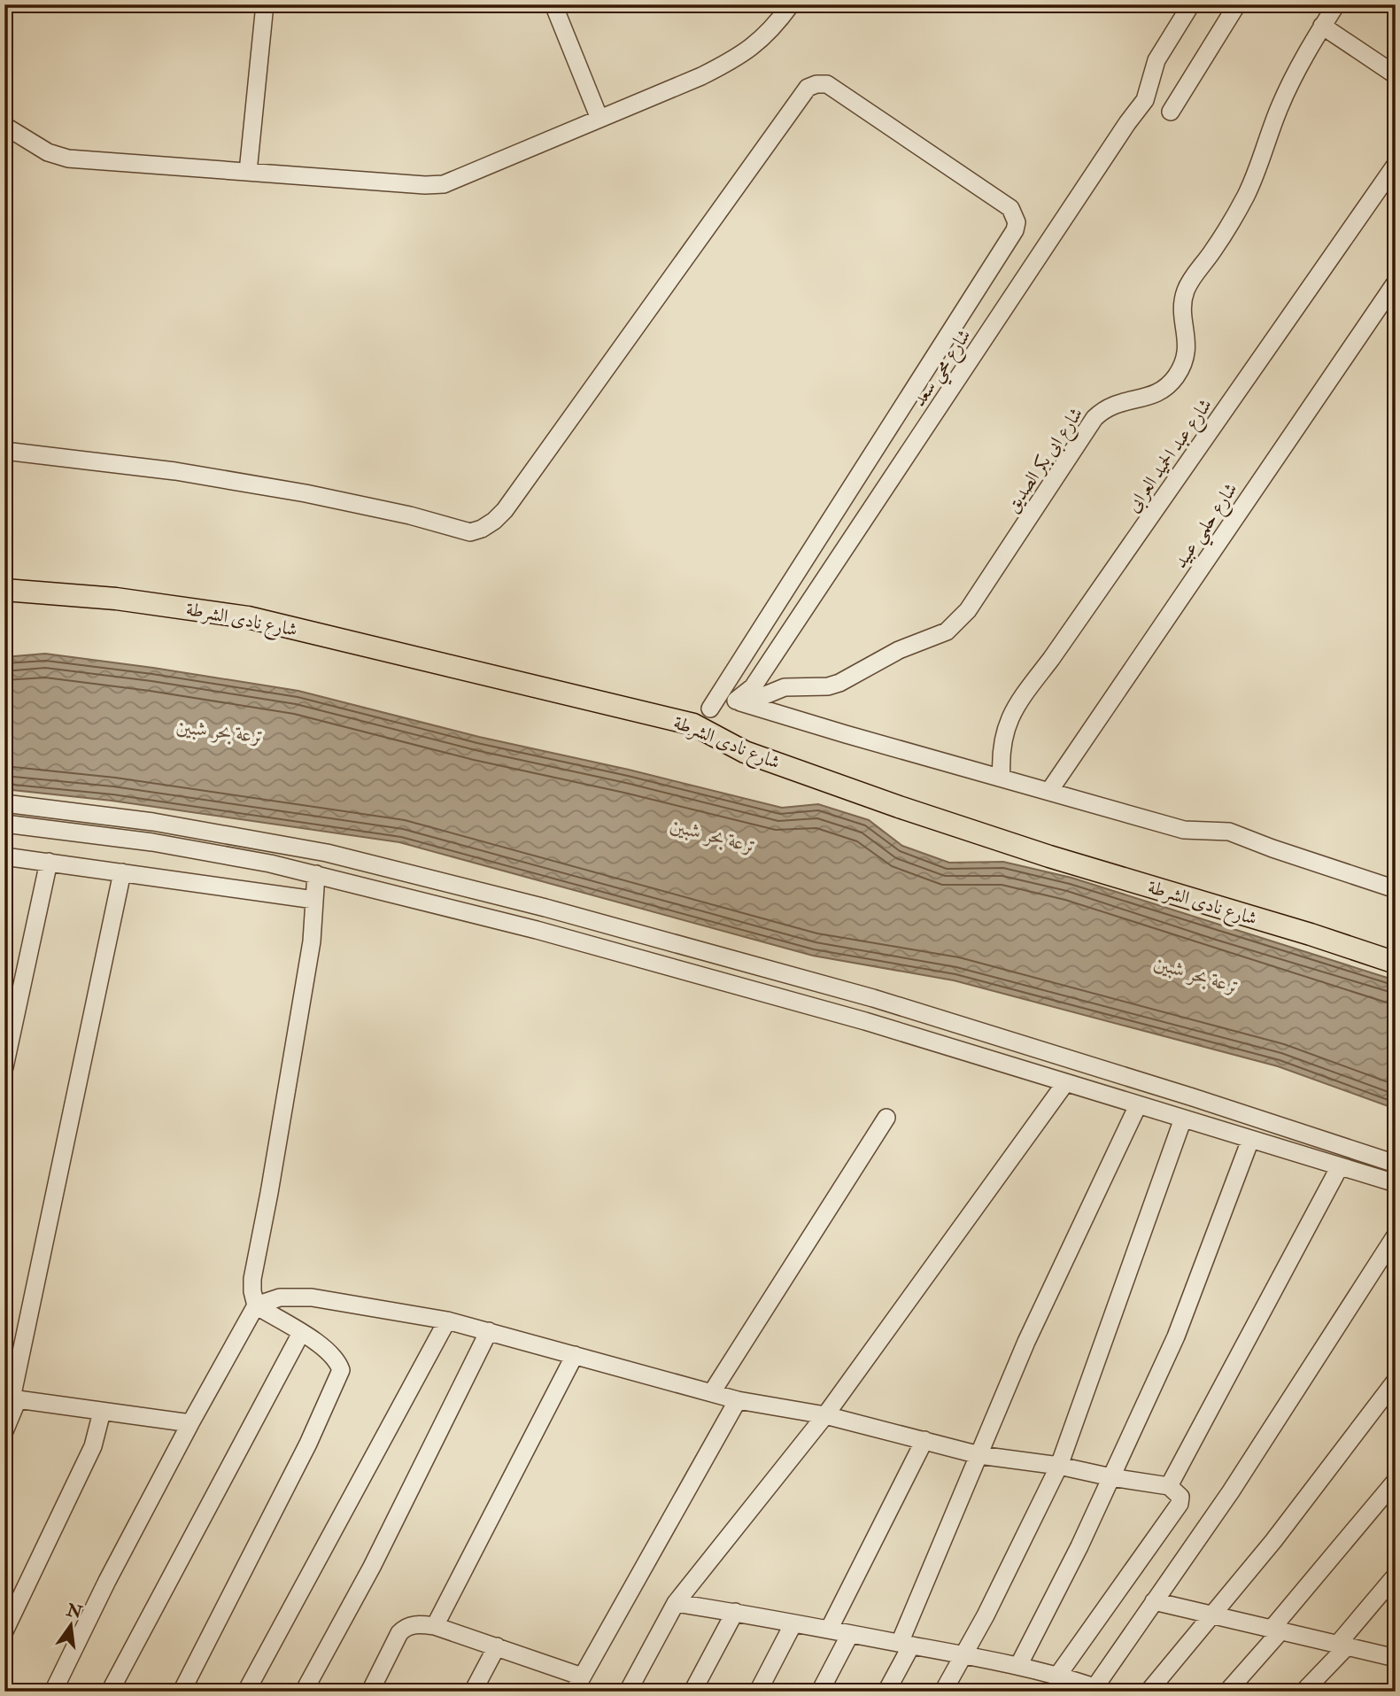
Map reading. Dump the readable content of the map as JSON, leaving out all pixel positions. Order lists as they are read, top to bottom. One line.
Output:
{"streets":{"main road":["شارع نادى الشرطة"],"street":["شارع محي سعد","شارع عبد الحميد العرابى","شارع ابى بكر الصديق","شارع حلمي عبيد"]},"crossings":[["شارع محي سعد","شارع ابى بكر الصديق"],["شارع محي سعد","شارع نادى الشرطة"]],"water":["ترعة بحر شبين"],"north":"top"}
